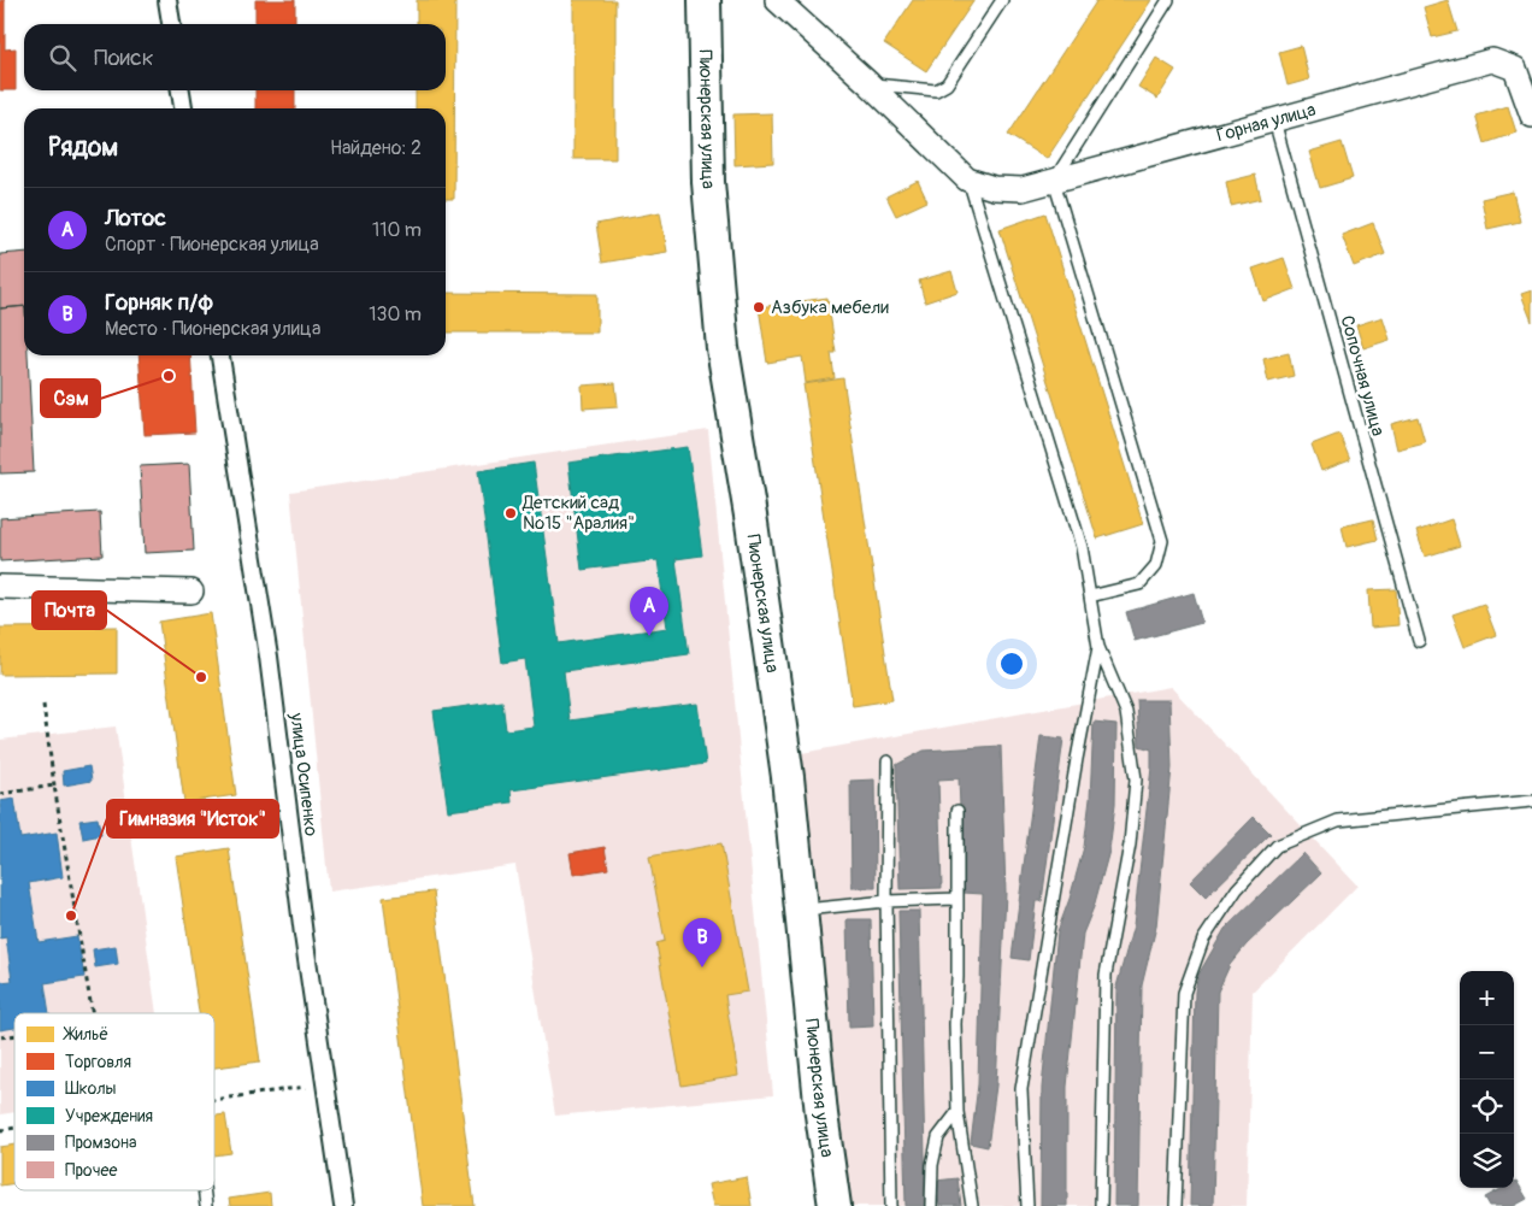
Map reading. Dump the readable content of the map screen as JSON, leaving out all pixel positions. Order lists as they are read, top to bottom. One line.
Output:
{"streets":{"main road":["Пионерская улица"],"street":["Горная улица","улица Осипенко"],"lane":["Сопочная улица"]},"crossings":[["Горная улица","Сопочная улица"]],"places":["Азбука мебели","Сэм","Детский сад №15 \"Аралия\"","Почта","Гимназия \"Исток\""],"legend":["Жильё","Торговля","Школы","Учреждения","Промзона","Прочее"],"page":{"search":"Поиск","heading":["Рядом","Найдено: 2"],"list":[{"mark":"A","name":"Лотос","note":"Спорт · Пионерская улица","value":"110 m"},{"mark":"B","name":"Горняк п/ф","note":"Место · Пионерская улица","value":"130 m"}],"pins":["A","B"],"map_buttons":["+","−"]}}
